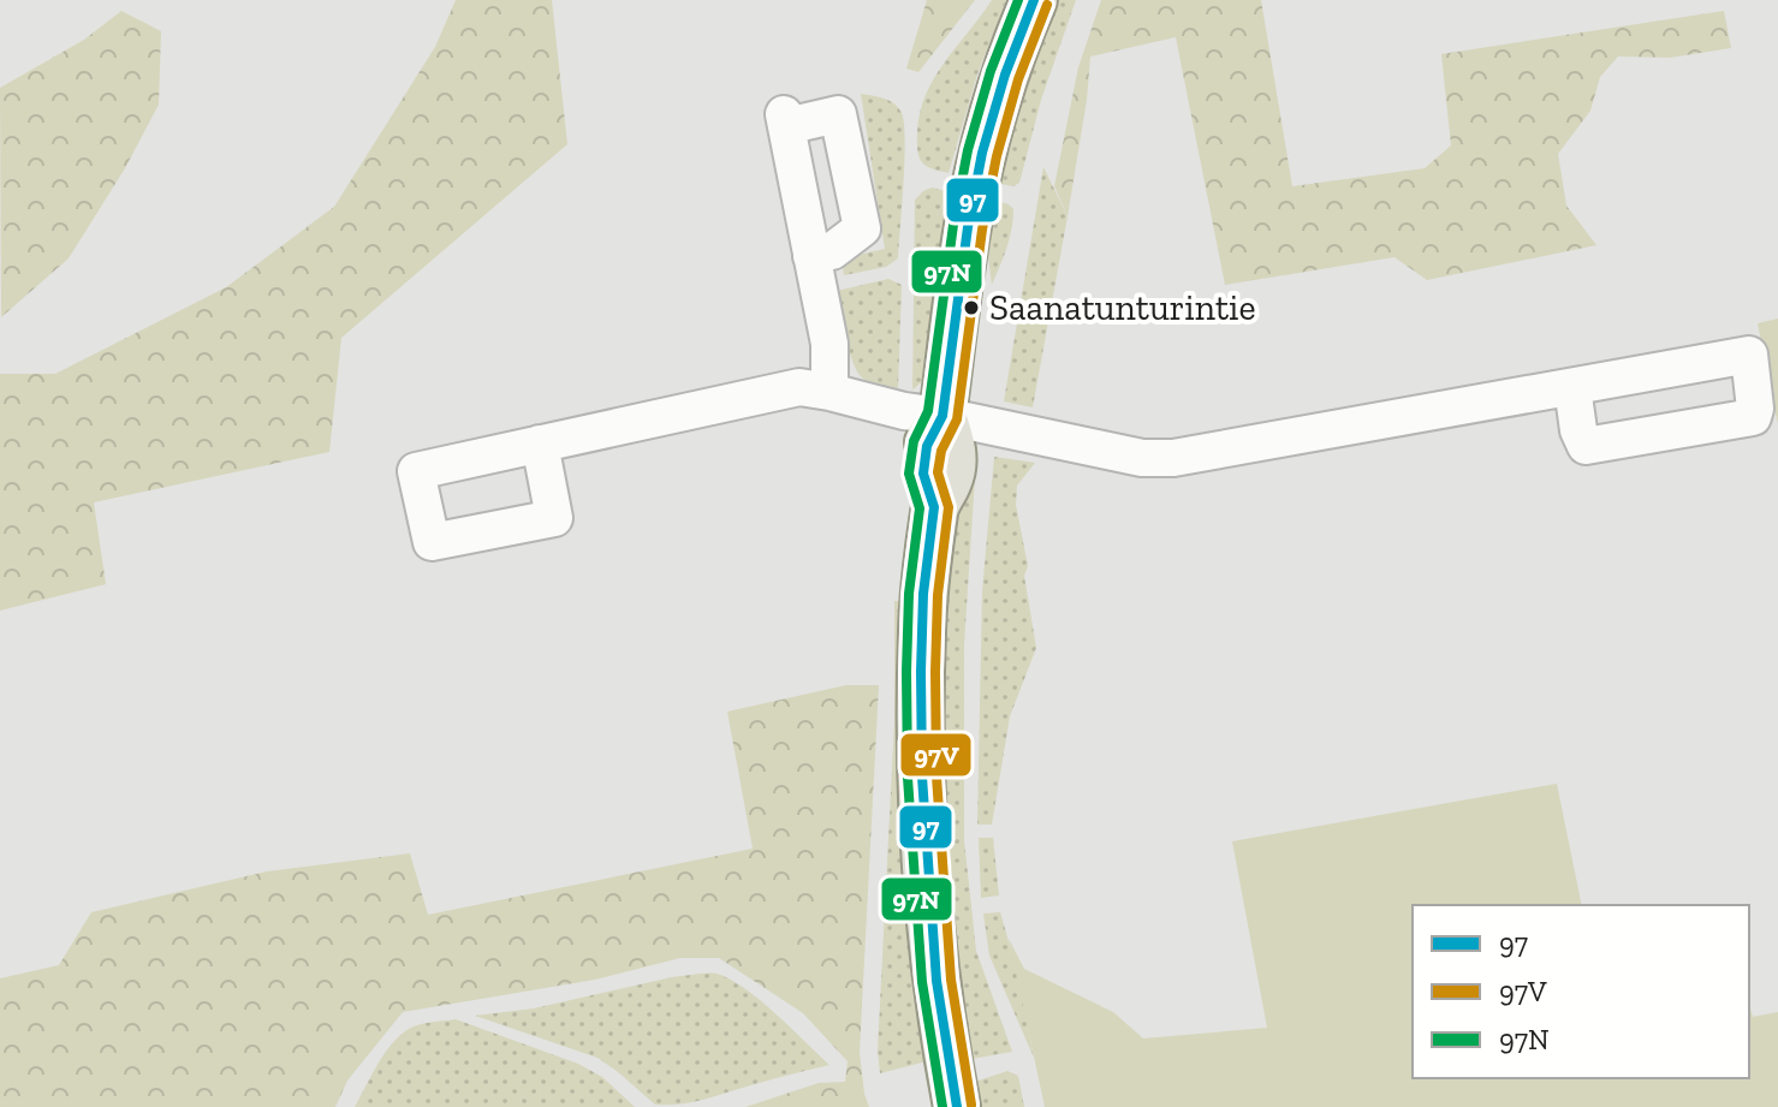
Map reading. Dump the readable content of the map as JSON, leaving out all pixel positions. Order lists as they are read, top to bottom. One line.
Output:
{"places":["Saanatunturintie"],"lines":["transit line 97","transit line 97N","transit line 97V"],"legend":["97","97V","97N"]}
